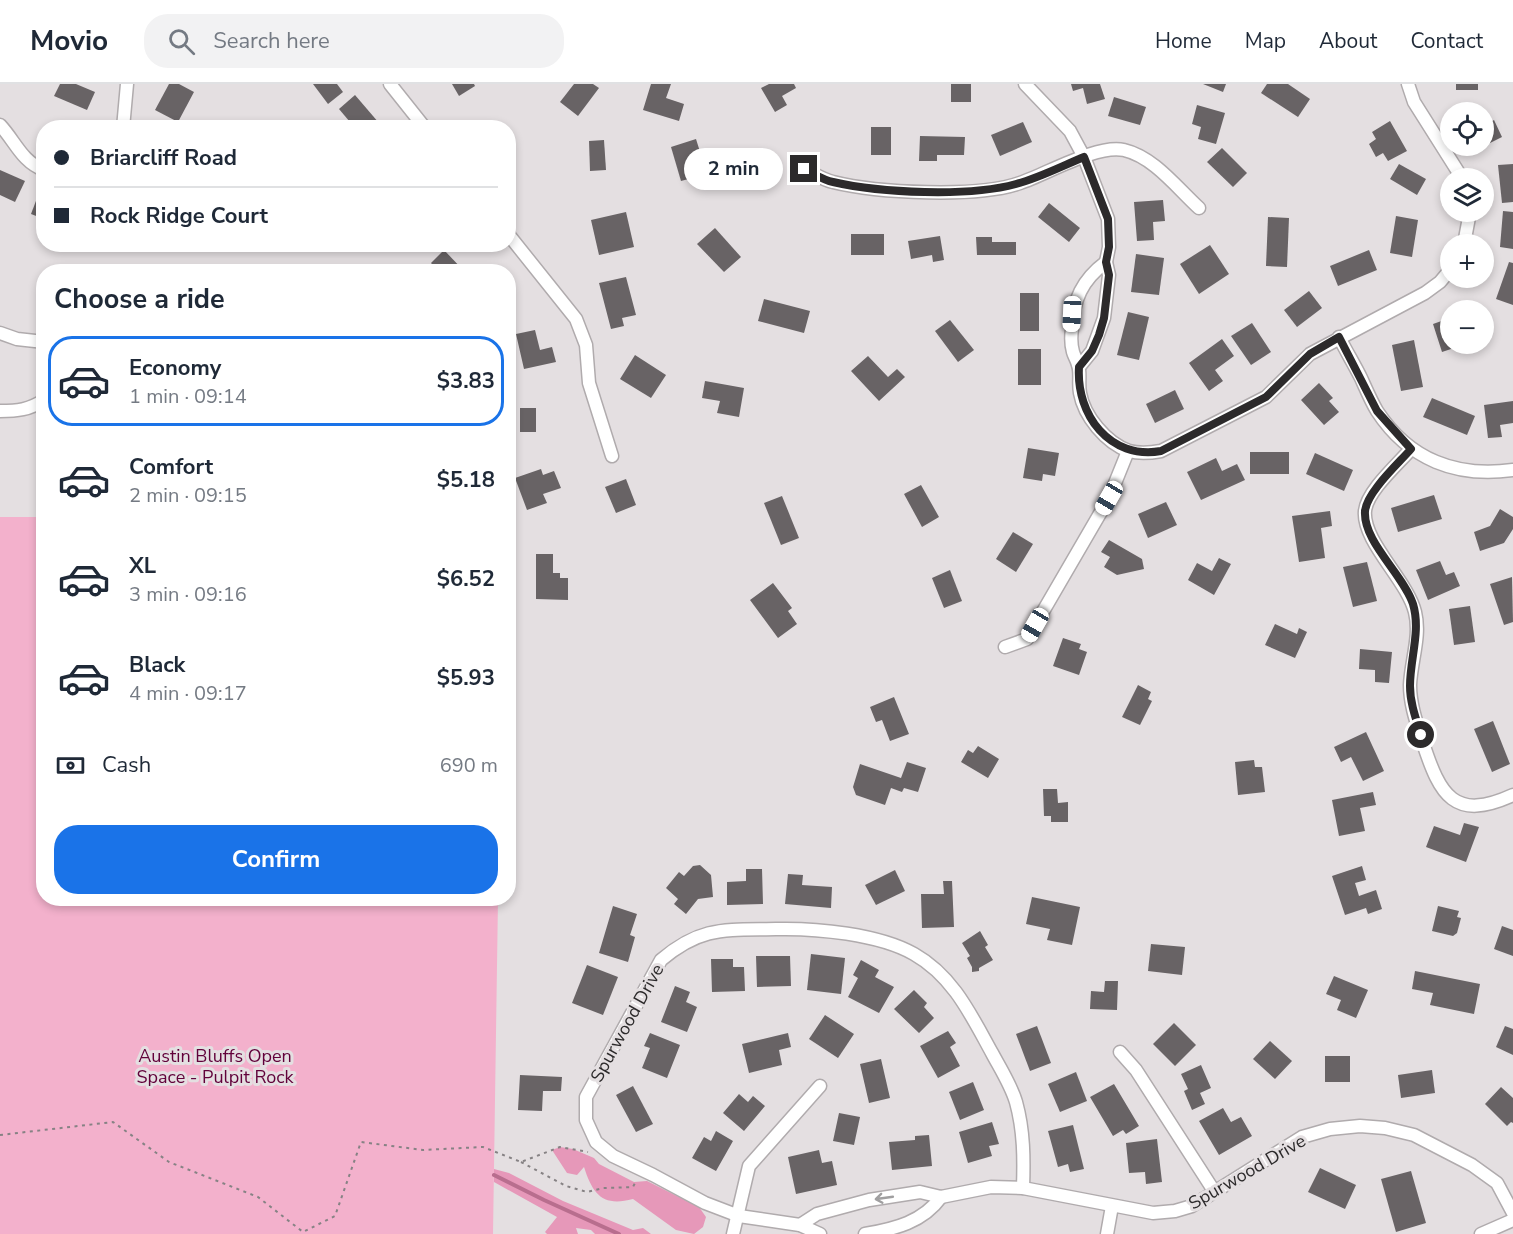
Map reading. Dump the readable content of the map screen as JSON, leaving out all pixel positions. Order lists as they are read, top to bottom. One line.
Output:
{"streets":{"street":["Spurwood Drive"]},"parks":["Austin Bluffs Open Space - Pulpit Rock"],"page":{"header":"Movio","search":"Search here","nav":["Home","Map","About","Contact"],"map_buttons":["+","−"],"banner":["Briarcliff Road","Rock Ridge Court"],"bubble":"2 min","heading":"Choose a ride","list":[{"name":"Economy","note":"1 min · 09:14","value":"$3.83"},{"name":"Comfort","note":"2 min · 09:15","value":"$5.18"},{"name":"XL","note":"3 min · 09:16","value":"$6.52"},{"name":"Black","note":"4 min · 09:17","value":"$5.93"}],"pay":["Cash","690 m"],"buttons":"Confirm"}}
